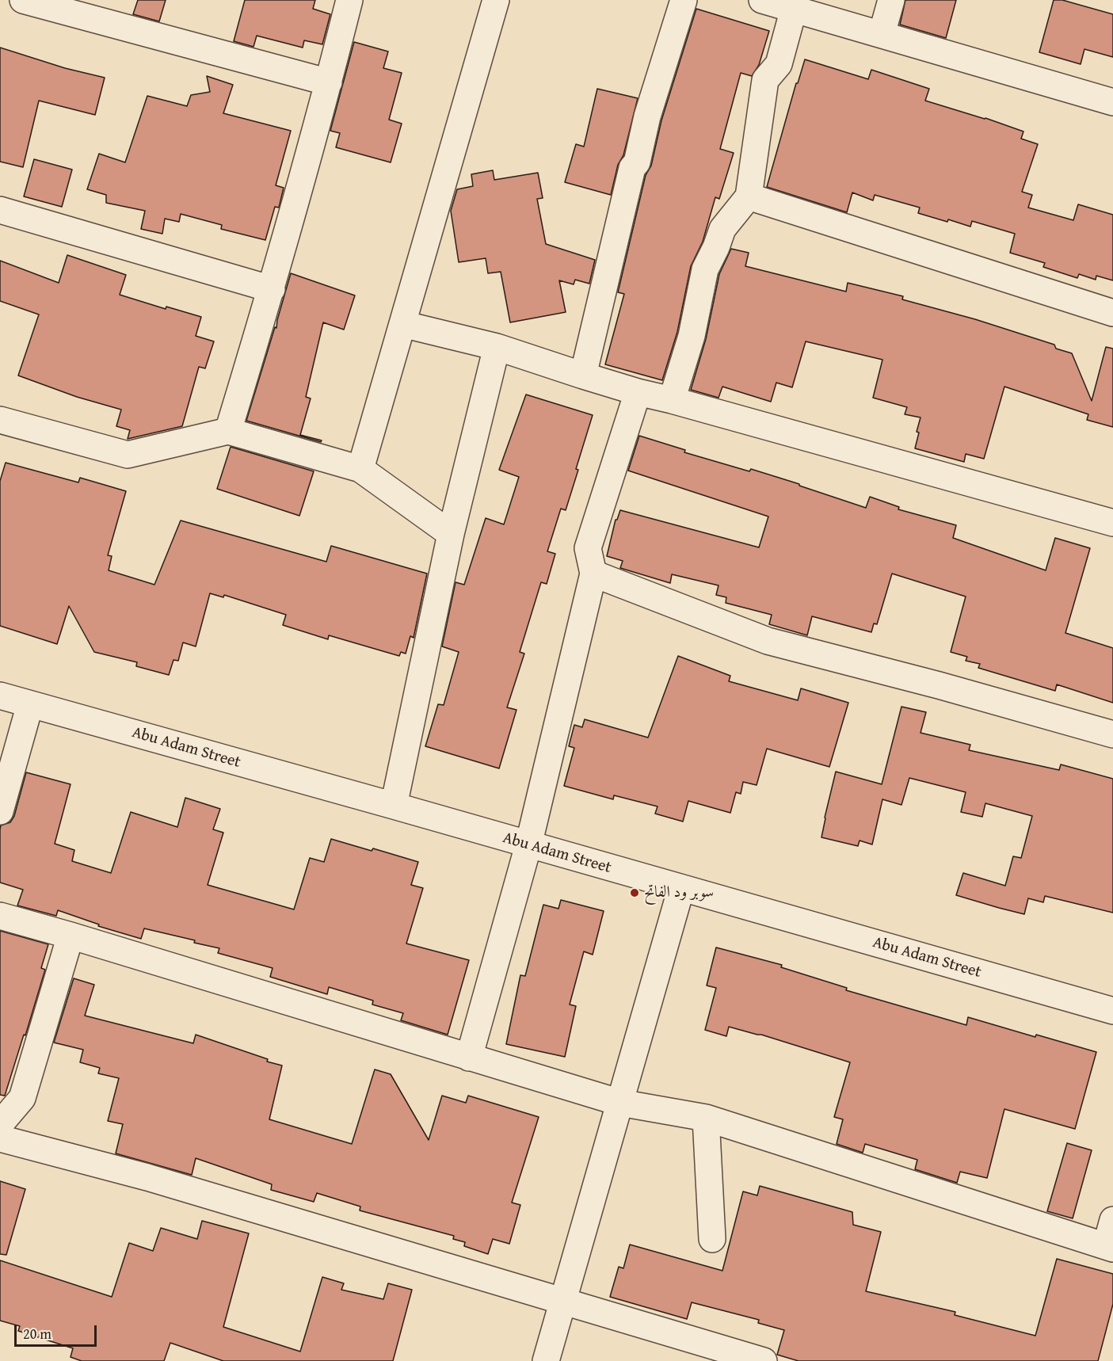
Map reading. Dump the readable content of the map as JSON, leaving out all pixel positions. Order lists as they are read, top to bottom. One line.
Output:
{"streets":{"street":["Abu Adam Street"]},"places":["سوبر ود الفاتح"],"scale_bar":"20 m"}
